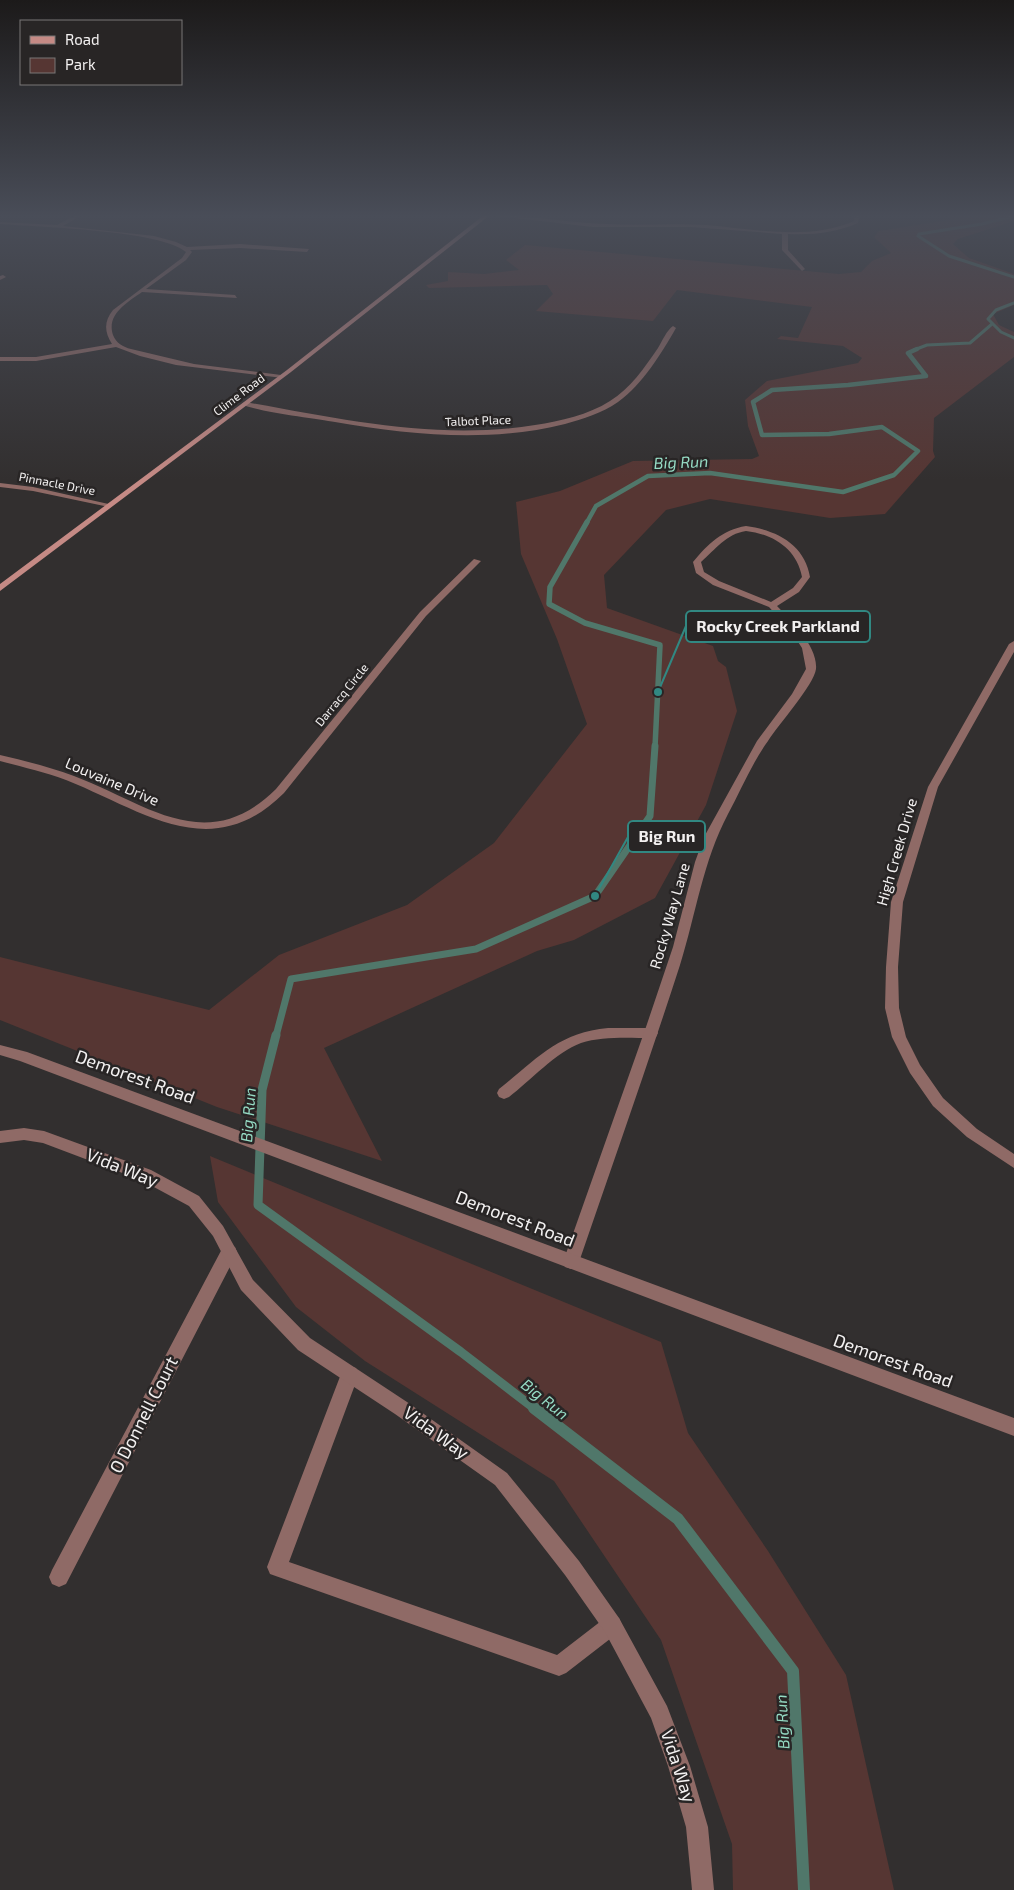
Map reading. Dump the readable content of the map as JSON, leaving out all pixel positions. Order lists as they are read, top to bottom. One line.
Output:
{"streets":{"main road":["Clime Road"],"street":["Talbot Place","Pinnacle Drive","Darracq Circle","Louvaine Drive","High Creek Drive","Rocky Way Lane","Demorest Road","Vida Way","O Donnell Court"]},"crossings":[["Clime Road","Talbot Place"],["Clime Road","Pinnacle Drive"],["Darracq Circle","Louvaine Drive"],["Rocky Way Lane","Demorest Road"],["Vida Way","O Donnell Court"]],"water":["Big Run"],"places":["Rocky Creek Parkland","Big Run"],"legend":["Road","Park"]}
